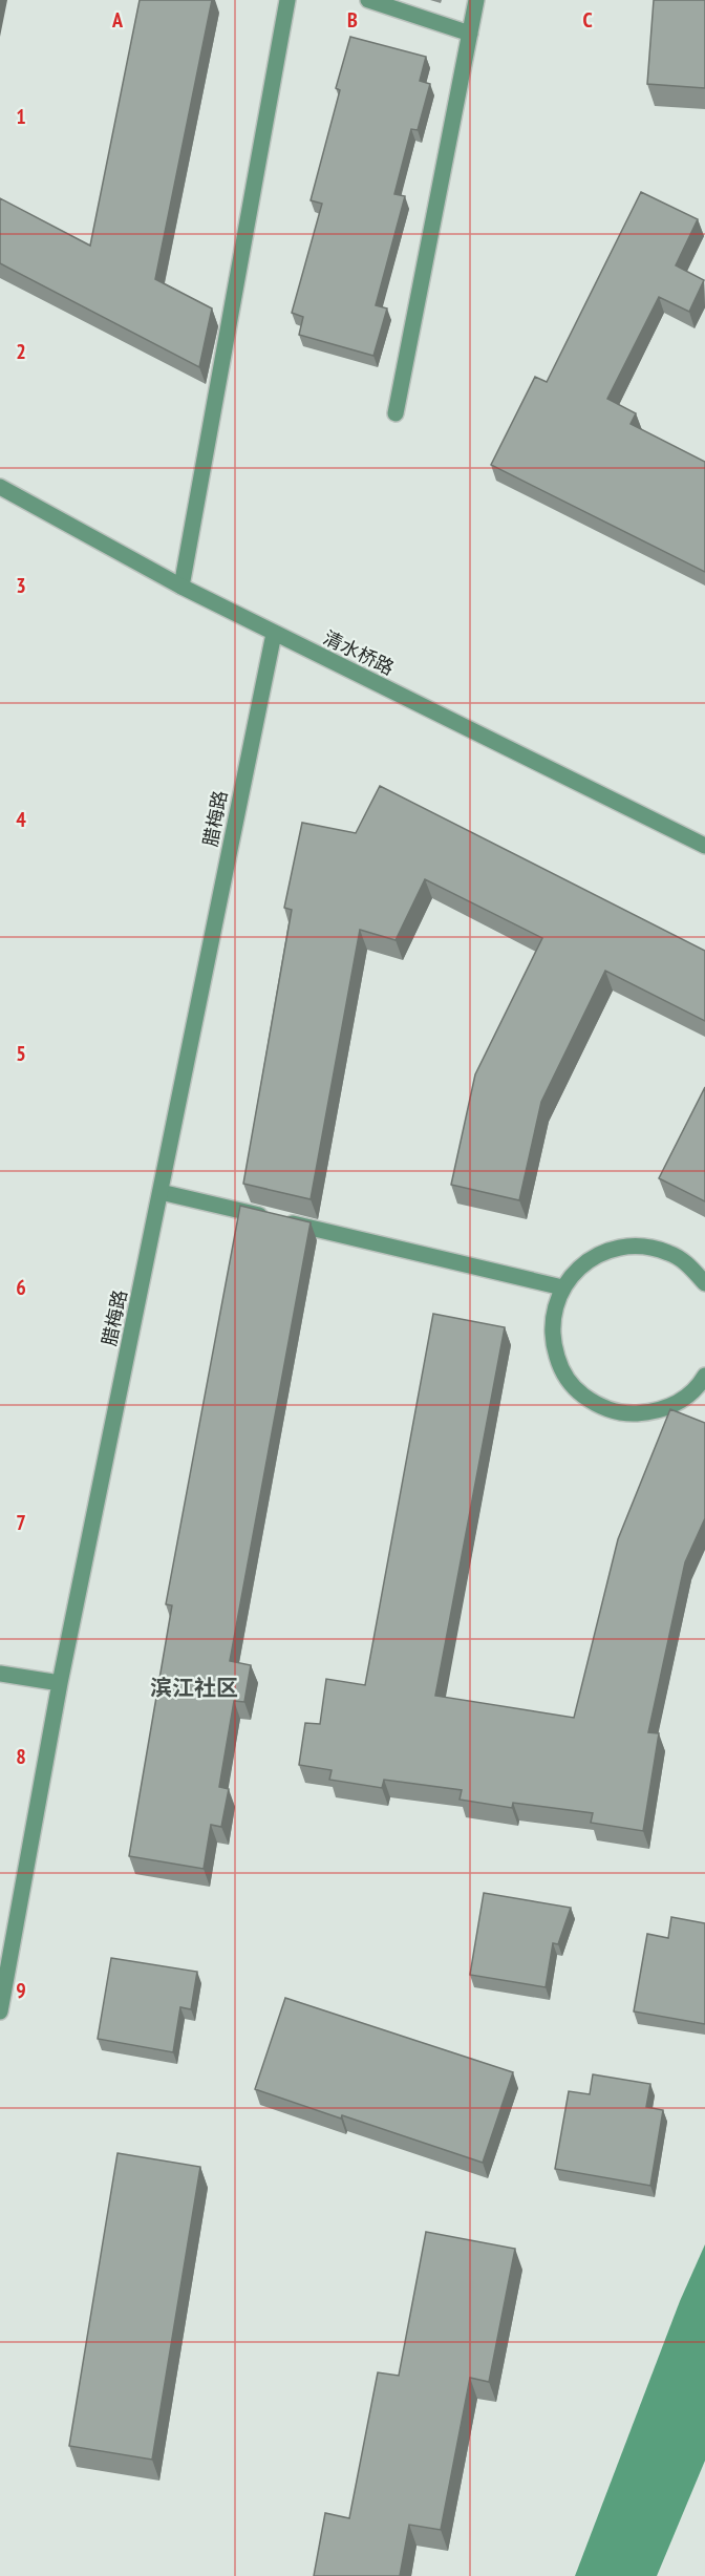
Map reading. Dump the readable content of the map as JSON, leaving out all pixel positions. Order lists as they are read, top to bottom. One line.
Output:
{"streets":{"street":["清水桥路","腊梅路"]},"crossings":[["清水桥路","腊梅路"]],"districts":["滨江社区"],"grid":{"columns":["A","B","C"],"rows":["1","2","3","4","5","6","7","8","9"]}}
